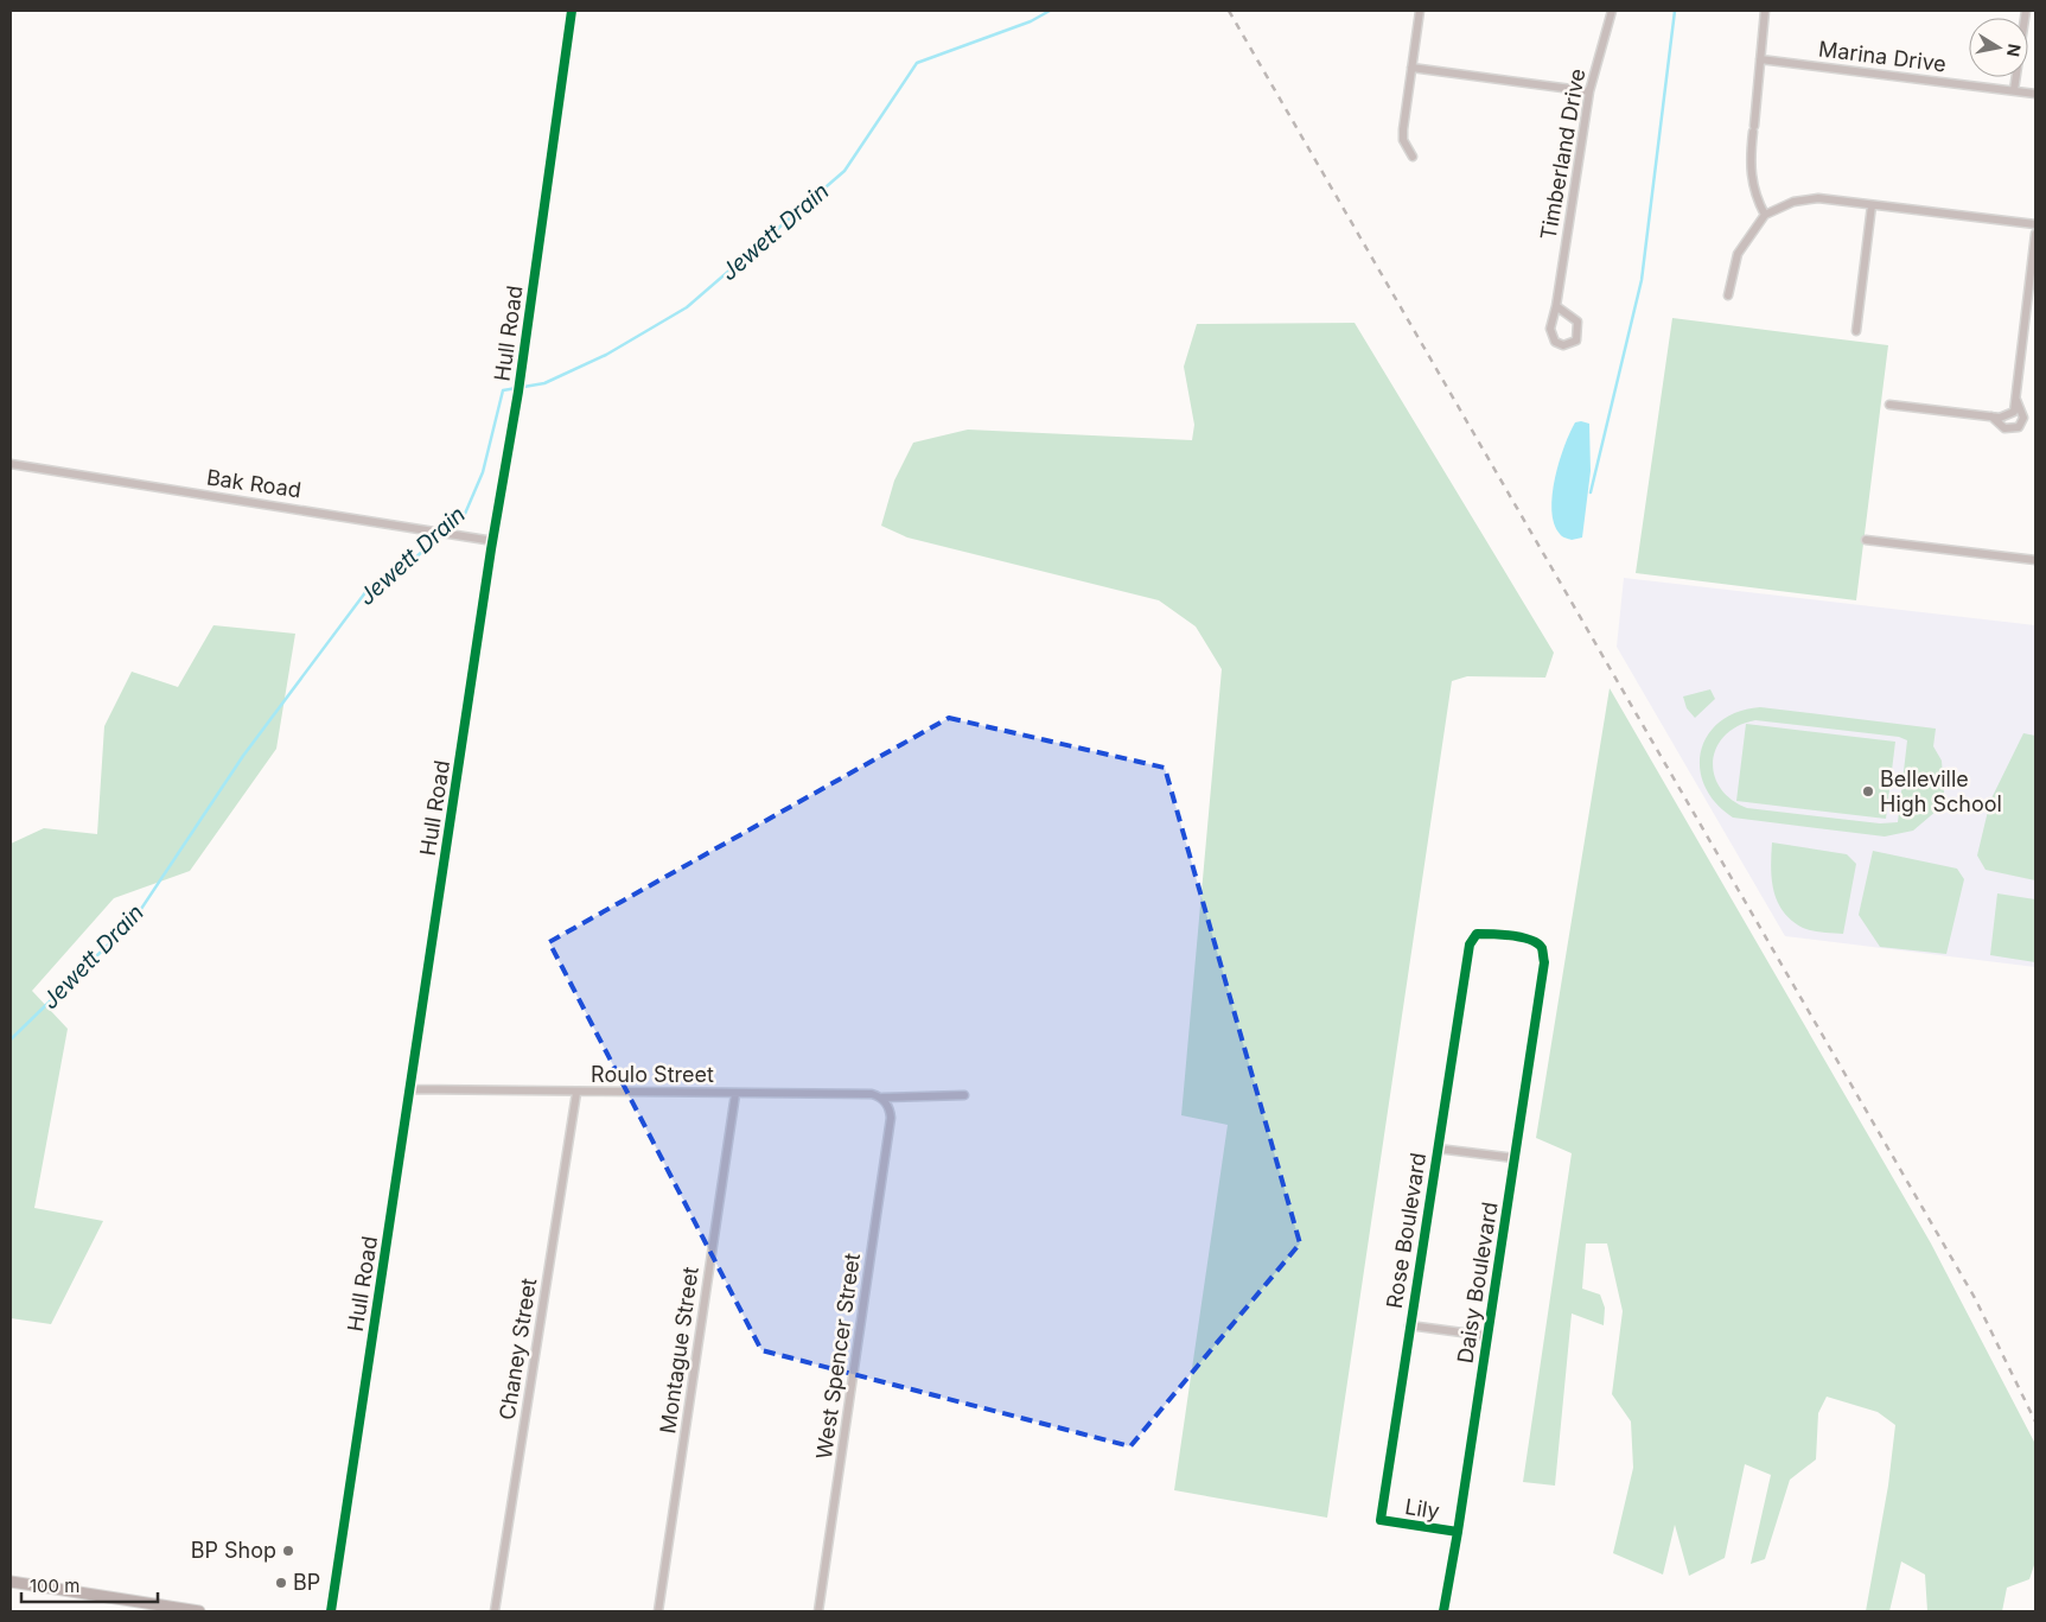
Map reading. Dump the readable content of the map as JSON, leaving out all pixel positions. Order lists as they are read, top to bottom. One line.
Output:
{"streets":{"street":["Marina Drive","Timberland Drive","Hull Road","Bak Road","Roulo Street","Rose Boulevard","Daisy Boulevard","Chaney Street","Montague Street","West Spencer Street","Lily"]},"crossings":[["Hull Road","Bak Road"],["Hull Road","Roulo Street"],["Roulo Street","Chaney Street"],["Roulo Street","Montague Street"],["Roulo Street","West Spencer Street"],["Rose Boulevard","Daisy Boulevard"],["Rose Boulevard","Lily"],["Daisy Boulevard","Lily"]],"water":["Jewett Drain"],"places":["Belleville High School","BP Shop","BP"],"scale_bar":"100 m","north":"right"}
